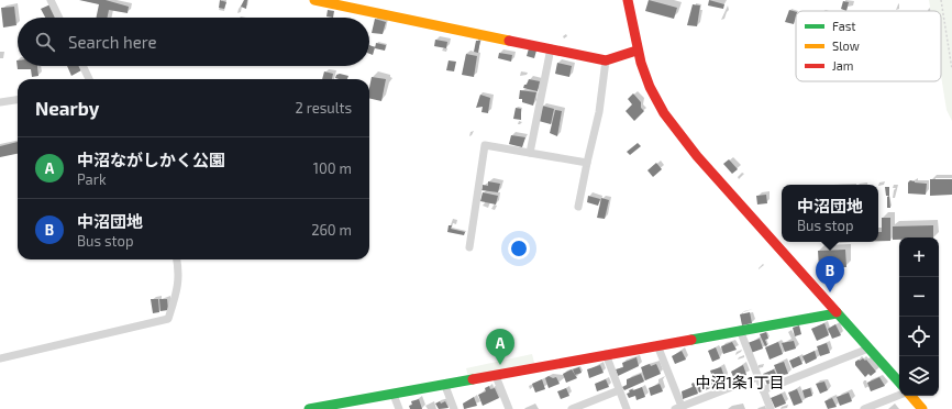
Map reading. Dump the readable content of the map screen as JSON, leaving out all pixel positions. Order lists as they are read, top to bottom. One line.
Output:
{"districts":["中沼1条1丁目"],"legend":["Fast","Slow","Jam"],"page":{"search":"Search here","heading":["Nearby","2 results"],"list":[{"mark":"A","name":"中沼ながしかく公園","note":"Park","value":"100 m"},{"mark":"B","name":"中沼団地","note":"Bus stop","value":"260 m"}],"popup":["中沼団地","Bus stop"],"map_buttons":["+","−"],"pins":["B","A"]}}
